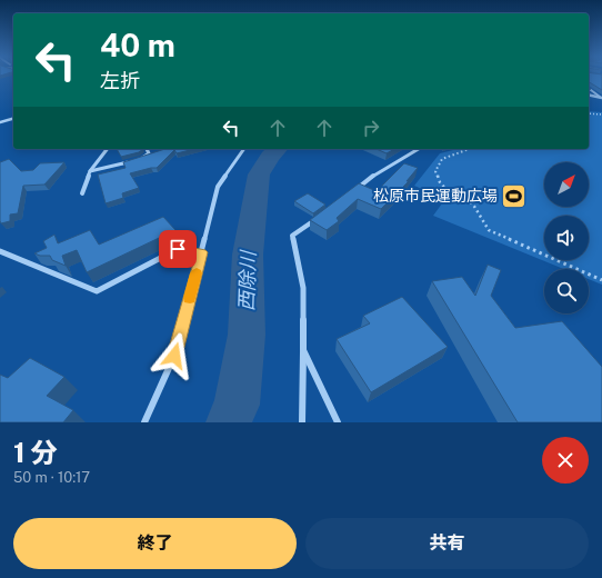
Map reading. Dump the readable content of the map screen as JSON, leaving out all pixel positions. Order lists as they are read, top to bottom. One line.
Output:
{"water":["西除川"],"places":{"sports":["松原市民運動広場"]},"north":"top right","page":{"turn":["40 m","左折"],"heading":["1 分","50 m · 10:17"],"buttons":["終了","共有"]}}
